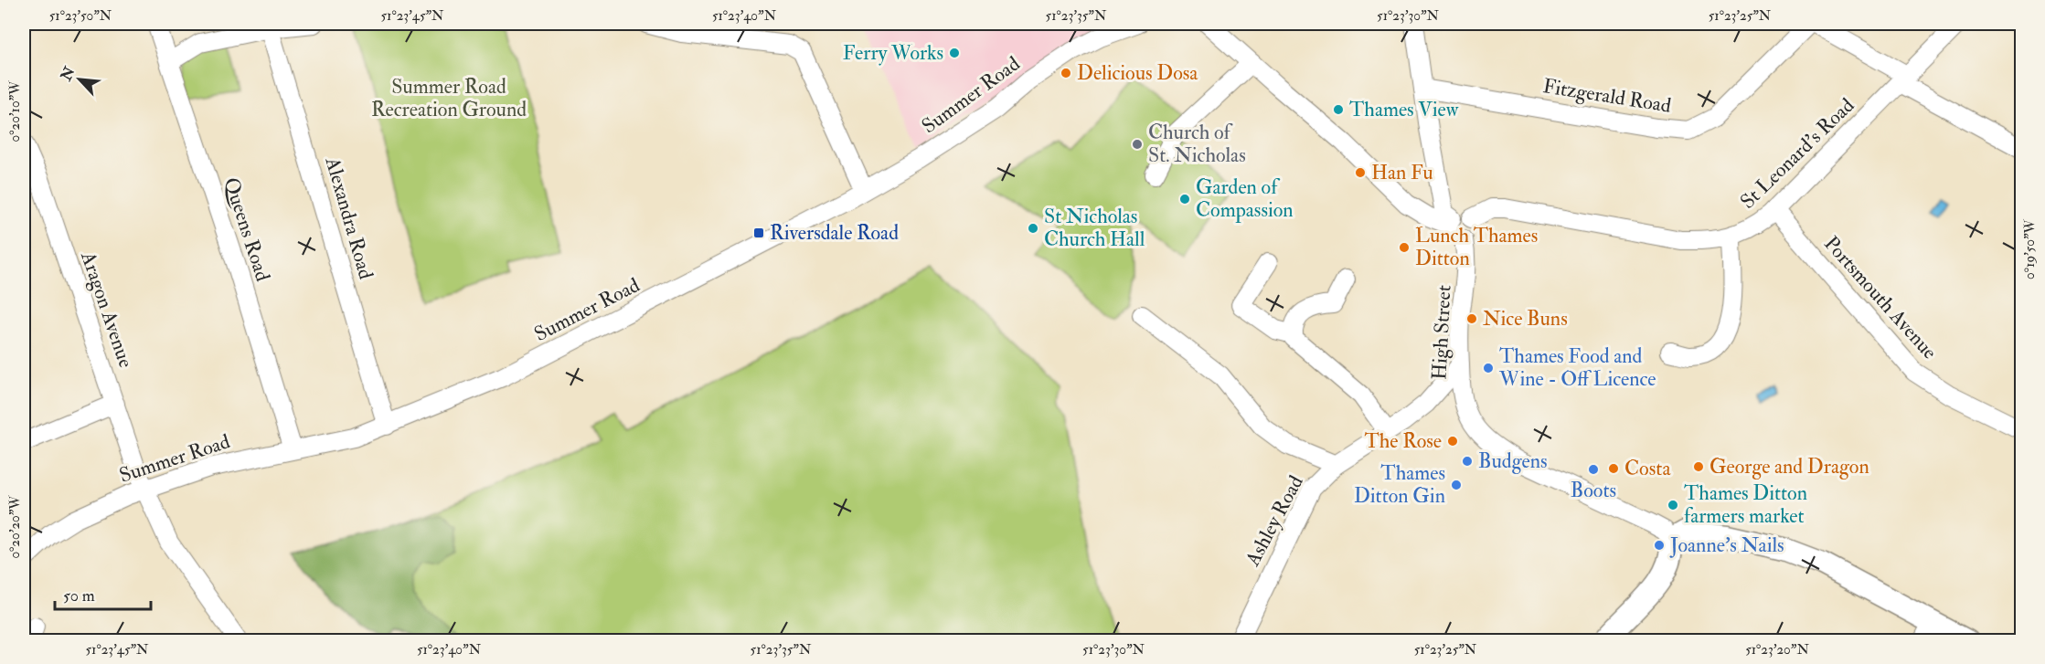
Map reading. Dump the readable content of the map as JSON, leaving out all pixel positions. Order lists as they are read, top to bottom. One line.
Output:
{"streets":{"street":["Summer Road","Fitzgerald Road","St Leonard's Road","Alexandra Road","Queens Road","Portsmouth Avenue","Aragon Avenue","High Street","Ashley Road"]},"crossings":[["Summer Road","Alexandra Road"],["Summer Road","Queens Road"],["Summer Road","Aragon Avenue"],["St Leonard's Road","Portsmouth Avenue"],["St Leonard's Road","High Street"],["High Street","Ashley Road"]],"parks":["Summer Road Recreation Ground"],"places":{"other":["Ferry Works","Delicious Dosa","Thames View","Church of St. Nicholas","Han Fu","Garden of Compassion","St Nicholas Church Hall","Lunch Thames Ditton","Nice Buns","Thames Food and Wine - Off Licence","The Rose","Budgens","George and Dragon","Costa","Boots","Thames Ditton Gin","Thames Ditton farmers market","Joanne's Nails"],"transit":["Riversdale Road"]},"scale_bar":"50 m","north":"top left","coordinates":["51°23'50\"N","51°23'45\"N","51°23'40\"N","51°23'35\"N","51°23'30\"N","51°23'25\"N","0°20'10\"W","0°19'50\"W","0°20'20\"W","51°23'20\"N"]}
